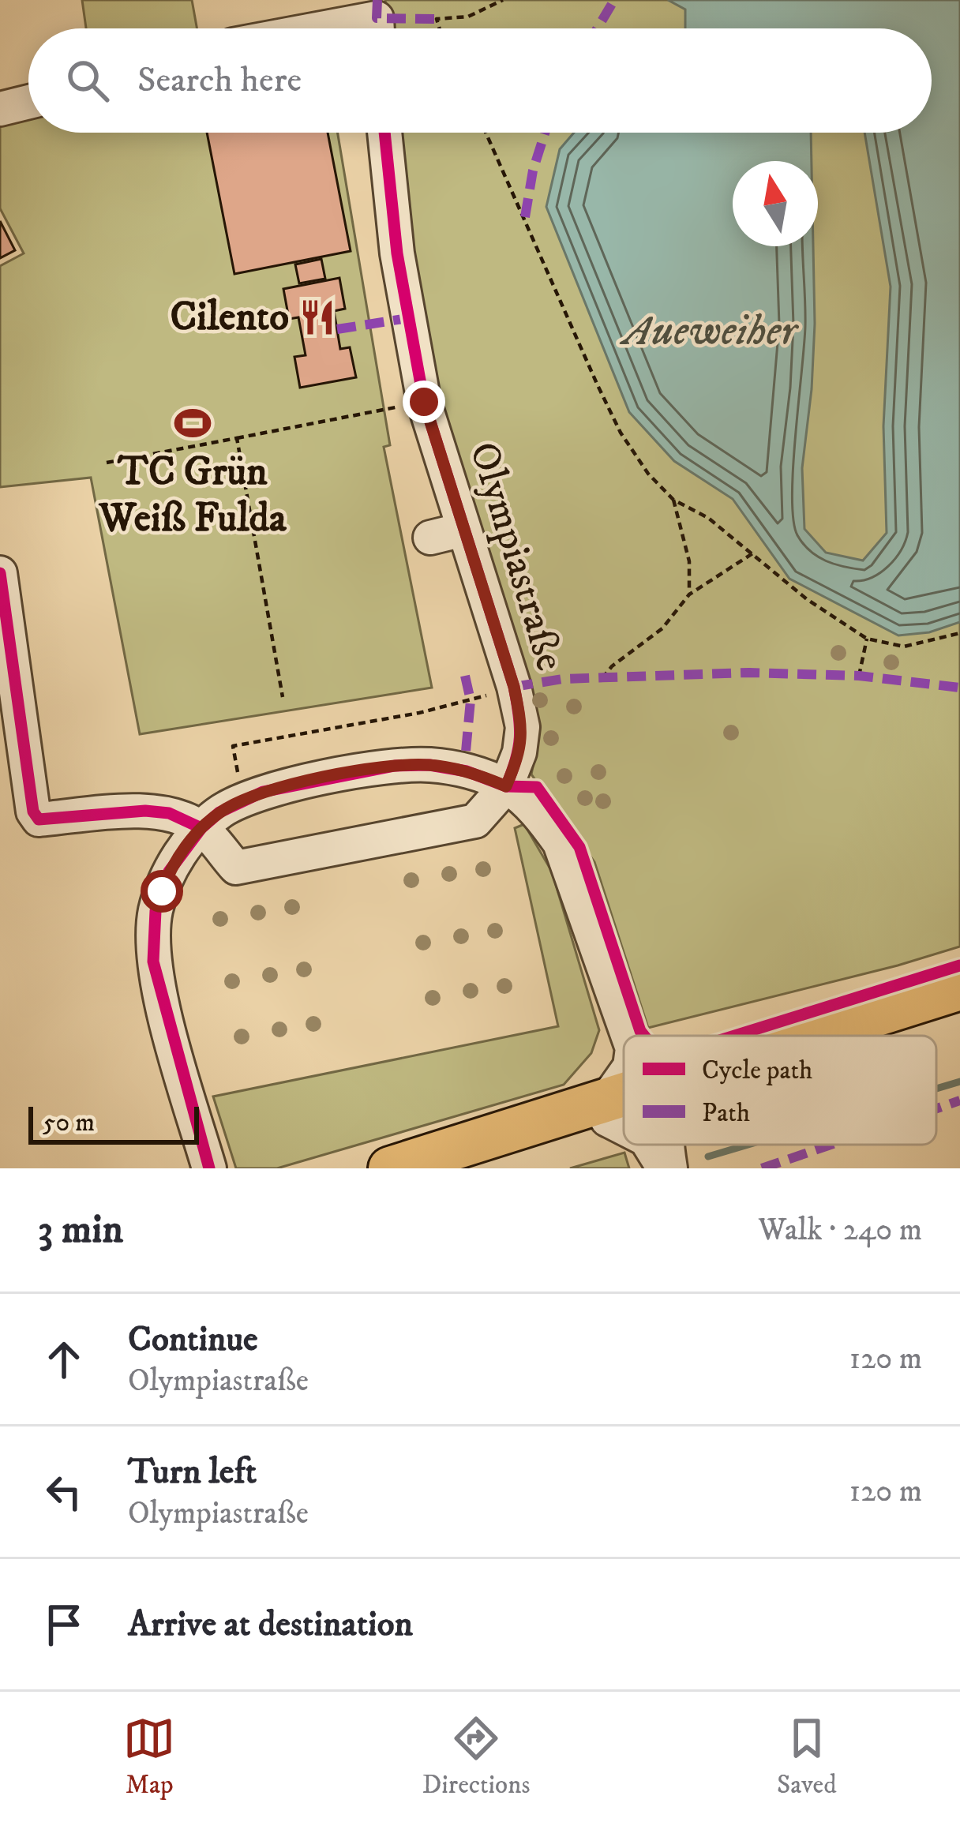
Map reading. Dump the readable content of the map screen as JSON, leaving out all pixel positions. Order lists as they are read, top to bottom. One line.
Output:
{"streets":{"street":["Olympiastraße"]},"water":["Aueweiher"],"places":{"restaurant":["Cilento"],"sports":["TC Grün Weiß Fulda"]},"legend":["Cycle path","Path"],"scale_bar":"50 m","north":"top","page":{"search":"Search here","scale":"50 m","heading":["3 min","Walk · 240 m"],"list":[["Continue","Olympiastraße","120 m"],["Turn left","Olympiastraße","120 m"],"Arrive at destination"],"nav":["Map","Directions","Saved"]}}
